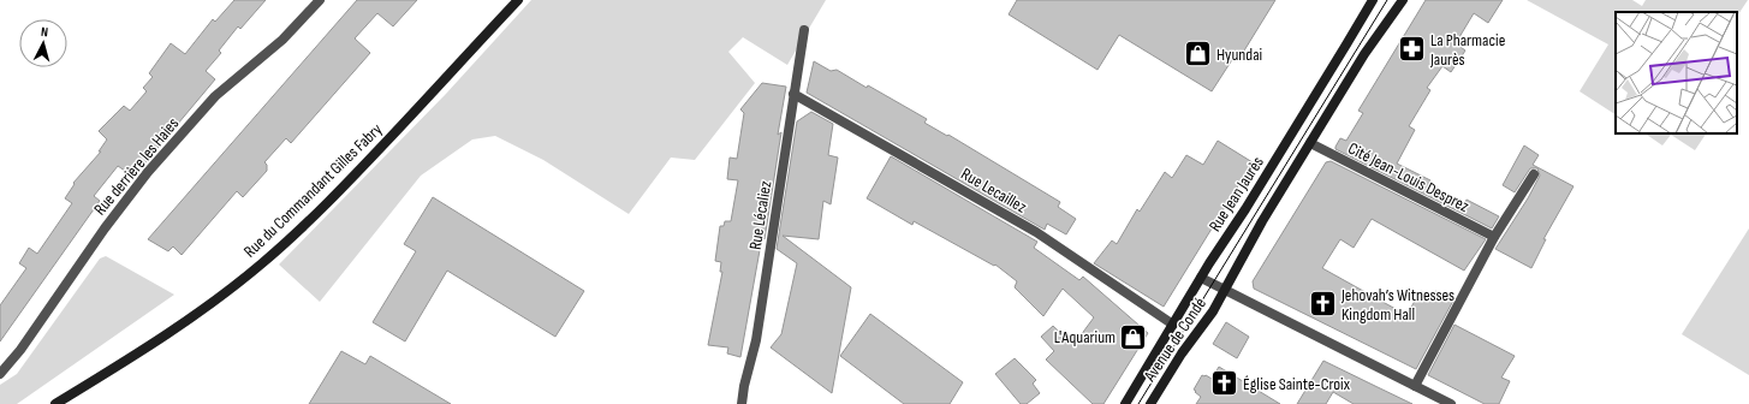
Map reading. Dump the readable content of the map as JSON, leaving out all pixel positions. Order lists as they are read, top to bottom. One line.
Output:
{"streets":{"main road":["Rue du Commandant Gilles Fabry","Rue Jean Jaurès","Avenue de Condé"],"street":["Rue derrière les Haies","Cité Jean-Louis Desprez","Rue Lecaillez","Rue Lécaliez"]},"crossings":[["Rue Lecaillez","Rue Jean Jaurès"],["Rue Lecaillez","Rue Lécaliez"]],"places":{"pharmacy":["La Pharmacie Jaurès"],"shop":["Hyundai","L'Aquarium"],"church":["Jehovah’s Witnesses Kingdom Hall","Église Sainte-Croix"]},"north":"top"}
